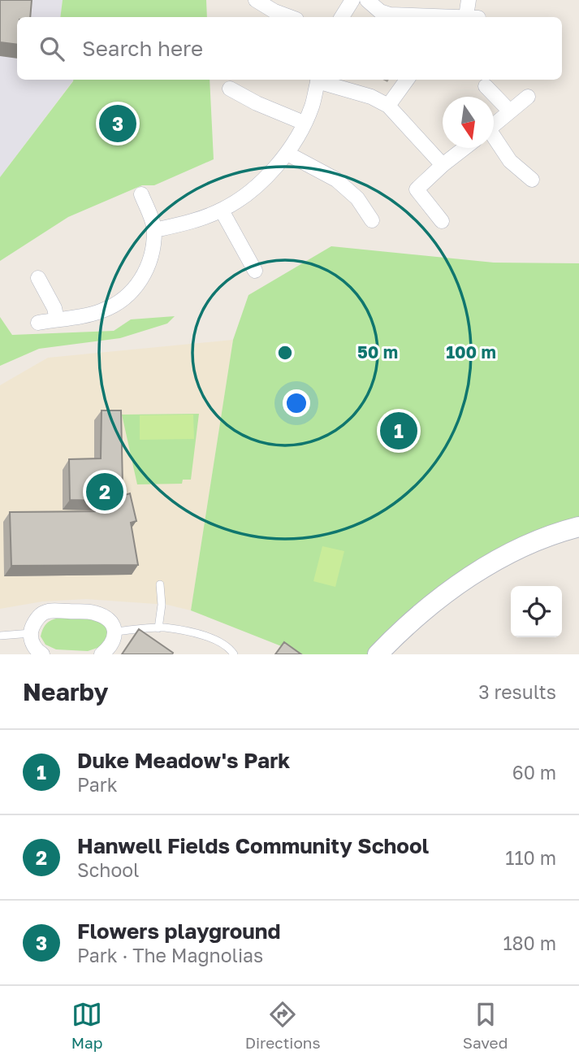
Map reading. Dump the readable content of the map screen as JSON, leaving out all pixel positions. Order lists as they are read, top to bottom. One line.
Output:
{"north":"bottom","page":{"search":"Search here","pins":["3","1","2"],"heading":["Nearby","3 results"],"list":[{"mark":"1","name":"Duke Meadow's Park","note":"Park","value":"60 m"},{"mark":"2","name":"Hanwell Fields Community School","note":"School","value":"110 m"},{"mark":"3","name":"Flowers playground","note":"Park · The Magnolias","value":"180 m"}],"nav":["Map","Directions","Saved"]},"rings":["50 m","100 m"]}
